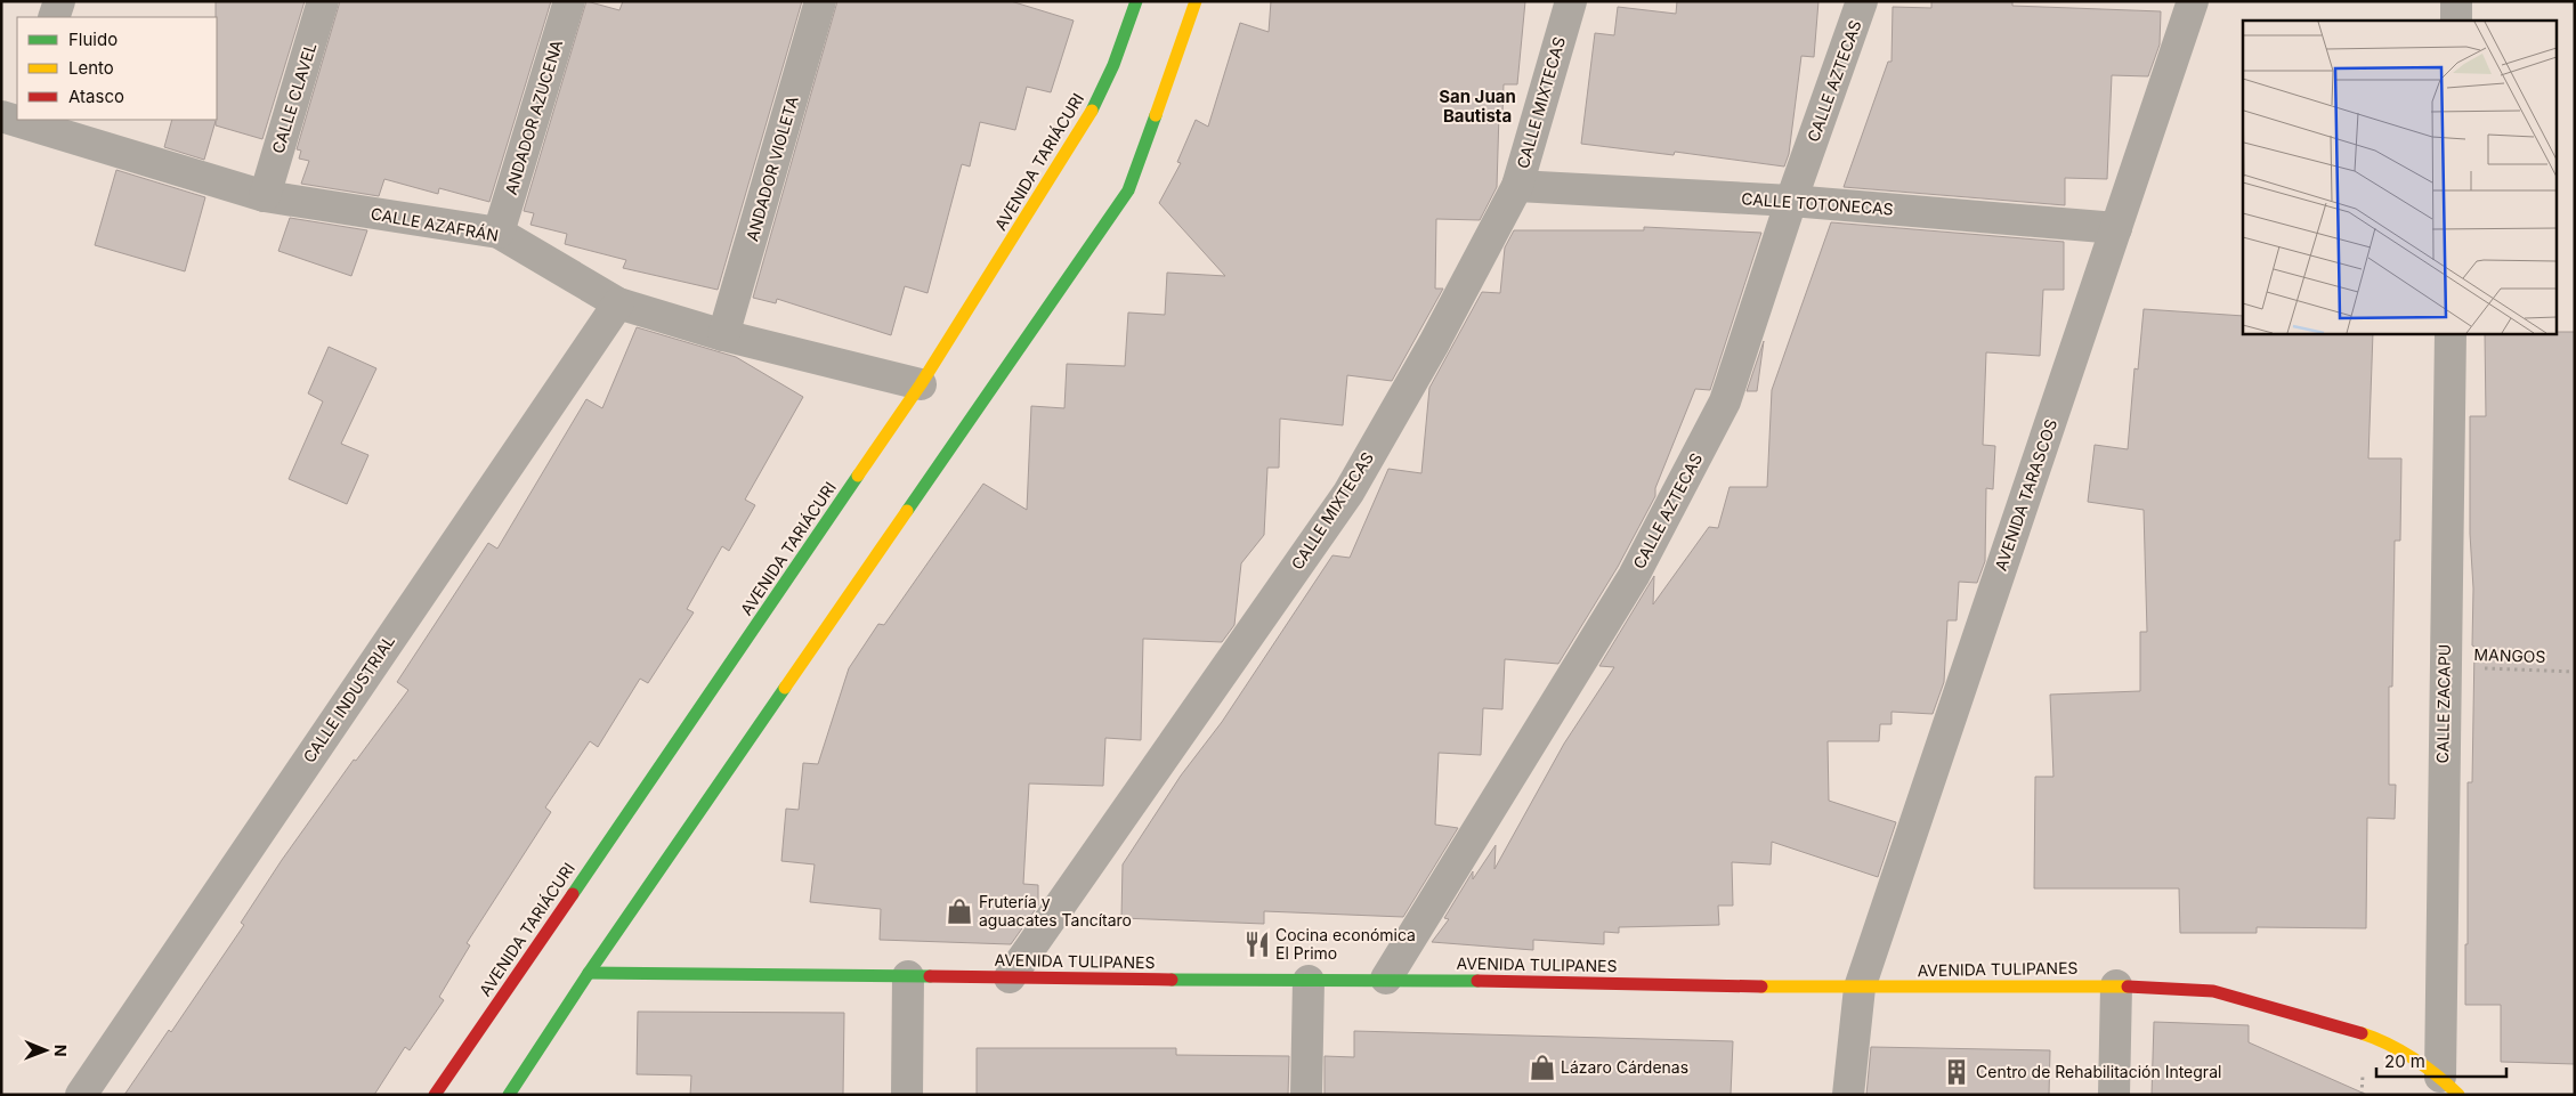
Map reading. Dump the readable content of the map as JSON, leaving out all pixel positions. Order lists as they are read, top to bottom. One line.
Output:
{"streets":{"street":["CALLE AZTECAS","CALLE CLAVEL","CALLE MIXTECAS","ANDADOR AZUCENA","AVENIDA TARIÁCURI","ANDADOR VIOLETA","CALLE TOTONECAS","CALLE AZAFRÁN","AVENIDA TARASCOS","CALLE INDUSTRIAL","CALLE ZACAPU","AVENIDA TULIPANES"],"path":["MANGOS"]},"crossings":[["CALLE AZTECAS","CALLE TOTONECAS"],["CALLE AZTECAS","AVENIDA TULIPANES"],["CALLE CLAVEL","CALLE AZAFRÁN"],["CALLE MIXTECAS","CALLE TOTONECAS"],["CALLE MIXTECAS","AVENIDA TULIPANES"],["ANDADOR AZUCENA","CALLE AZAFRÁN"],["AVENIDA TARIÁCURI","CALLE AZAFRÁN"],["ANDADOR VIOLETA","CALLE AZAFRÁN"],["CALLE TOTONECAS","AVENIDA TARASCOS"],["CALLE AZAFRÁN","CALLE INDUSTRIAL"],["AVENIDA TARASCOS","AVENIDA TULIPANES"],["MANGOS","CALLE ZACAPU"],["CALLE ZACAPU","AVENIDA TULIPANES"]],"districts":["San Juan Bautista"],"places":{"shop":["Frutería y aguacates Tancítaro","Lázaro Cárdenas"],"restaurant":["Cocina económica El Primo"],"building":["Centro de Rehabilitación Integral"]},"legend":["Fluido","Lento","Atasco"],"scale_bar":"20 m","north":"right"}
